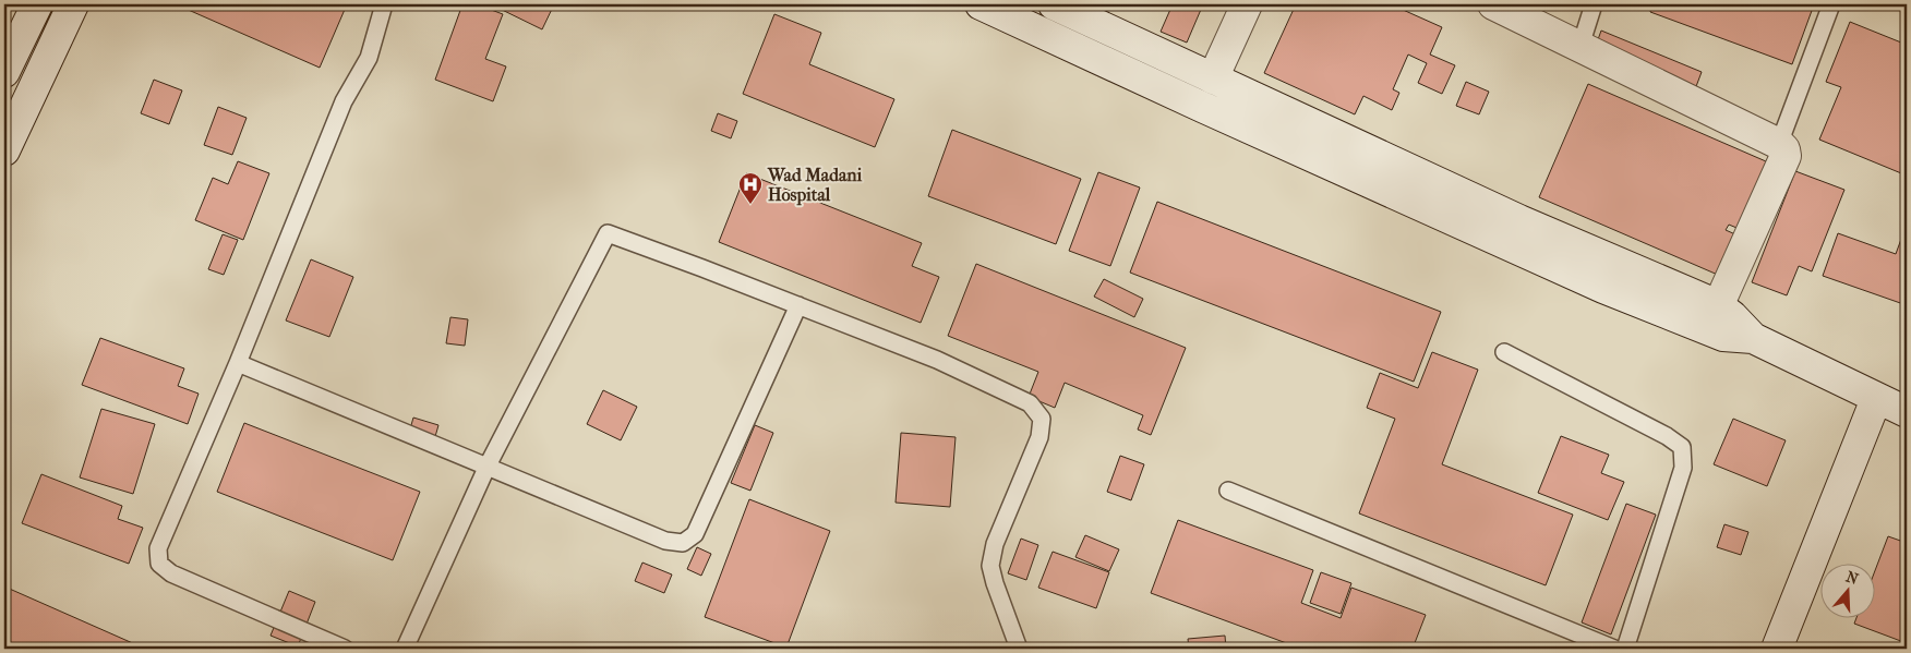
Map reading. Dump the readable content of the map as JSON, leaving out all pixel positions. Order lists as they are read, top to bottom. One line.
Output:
{"places":{"hospital":["Wad Madani Hospital"]},"north":"top"}
